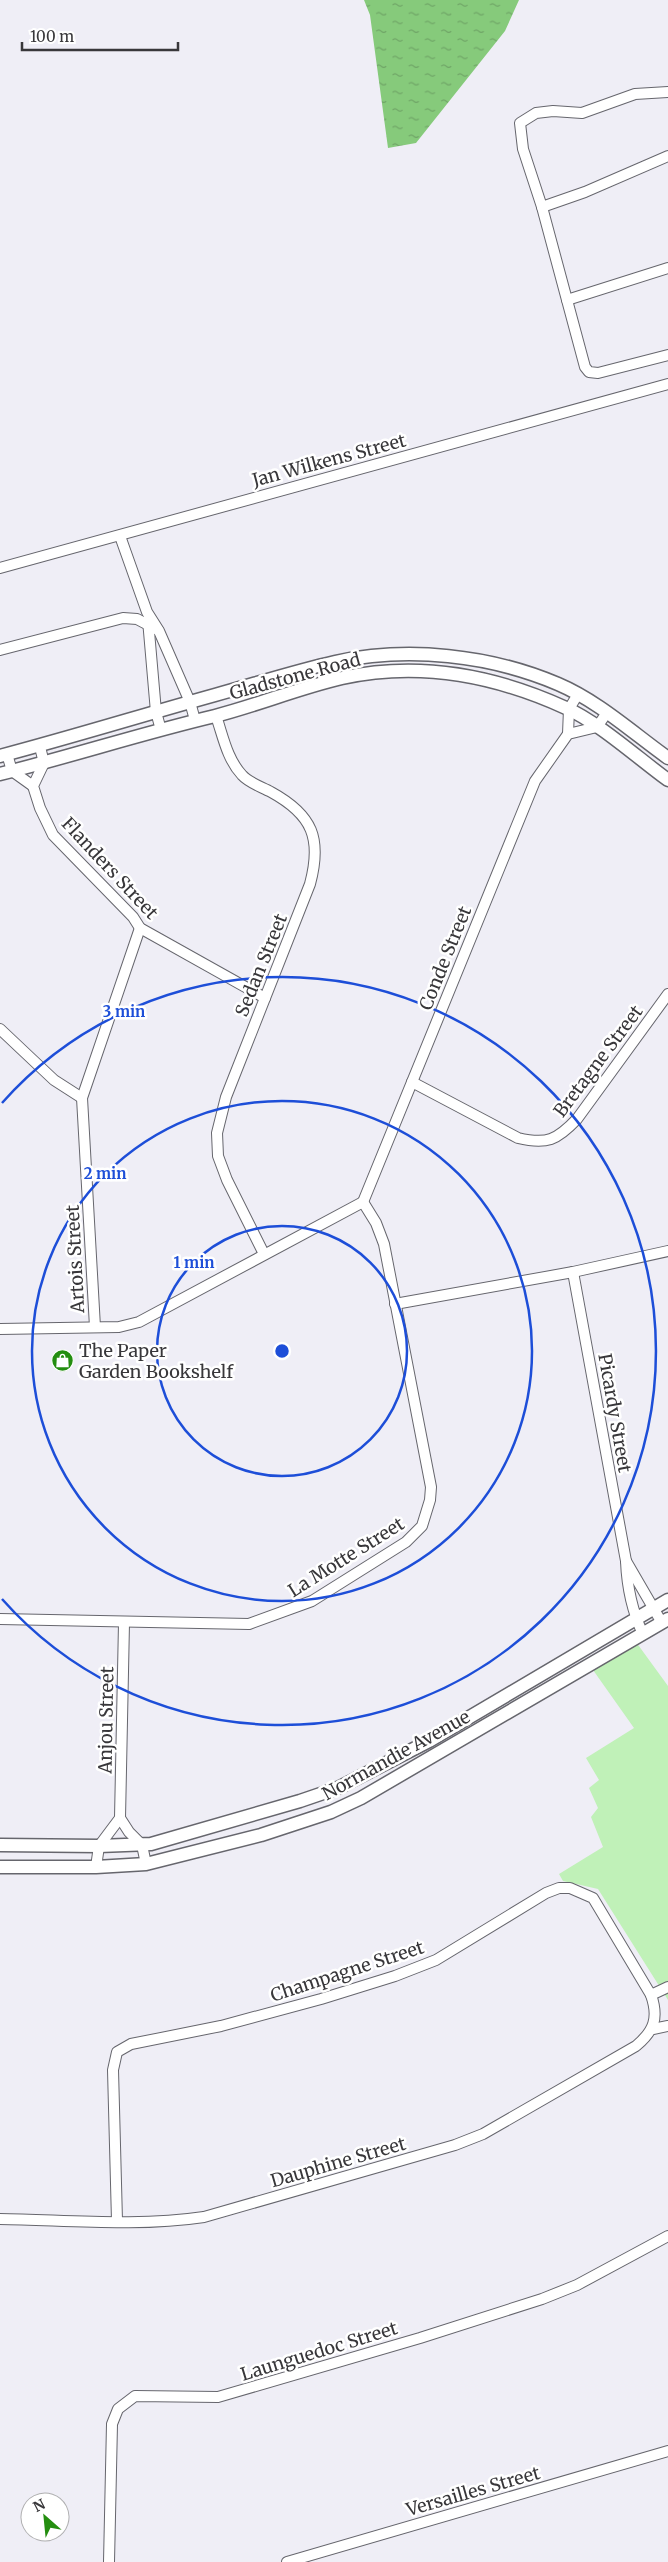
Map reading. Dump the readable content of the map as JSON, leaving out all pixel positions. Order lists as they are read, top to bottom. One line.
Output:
{"streets":{"street":["Jan Wilkens Street","Gladstone Road","Flanders Street","Conde Street","Sedan Street","Bretagne Street","Artois Street","Picardy Street","La Motte Street","Anjou Street","Normandie Avenue","Champagne Street","Dauphine Street","Launguedoc Street","Versailles Street"]},"crossings":[["Gladstone Road","Sedan Street"],["Flanders Street","Sedan Street"],["Flanders Street","Artois Street"],["Conde Street","Bretagne Street"],["Conde Street","La Motte Street"],["Picardy Street","Normandie Avenue"],["La Motte Street","Anjou Street"],["Champagne Street","Dauphine Street"]],"places":{"shop":["The Paper Garden Bookshelf"]},"scale_bar":"100 m","north":"top left","rings":["3 min","2 min","1 min"]}
